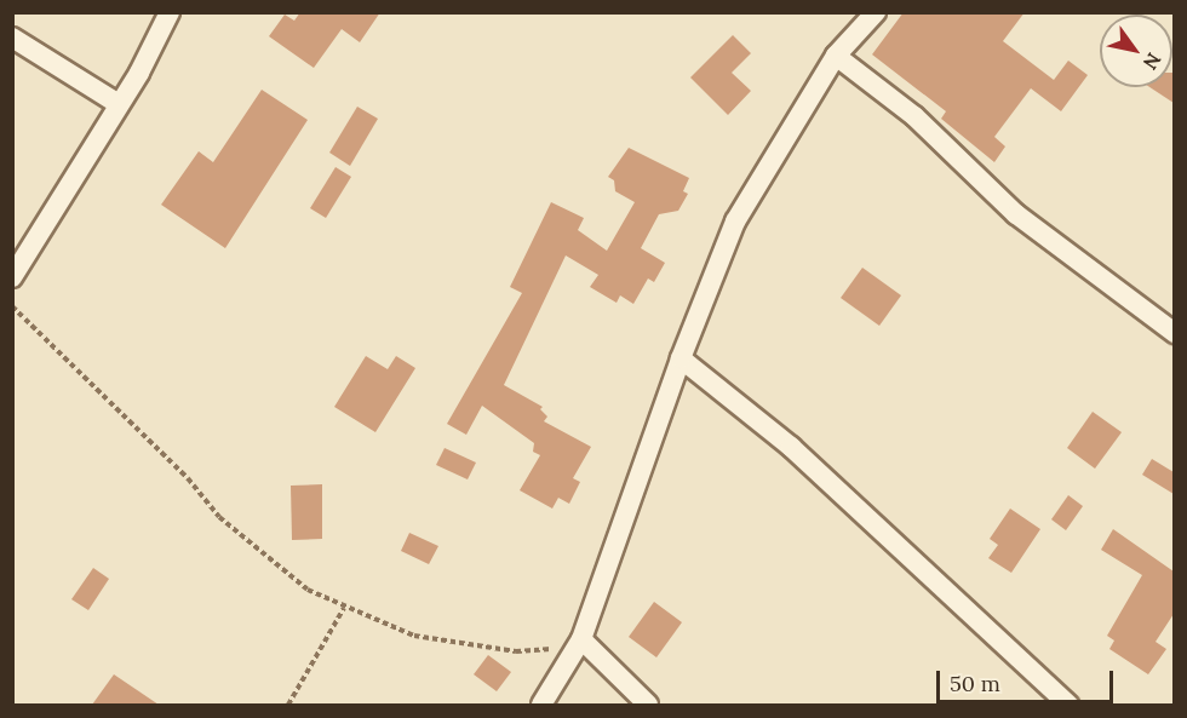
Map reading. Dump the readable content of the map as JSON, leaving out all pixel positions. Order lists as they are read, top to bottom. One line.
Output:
{"scale_bar":"50 m","north":"bottom right"}
